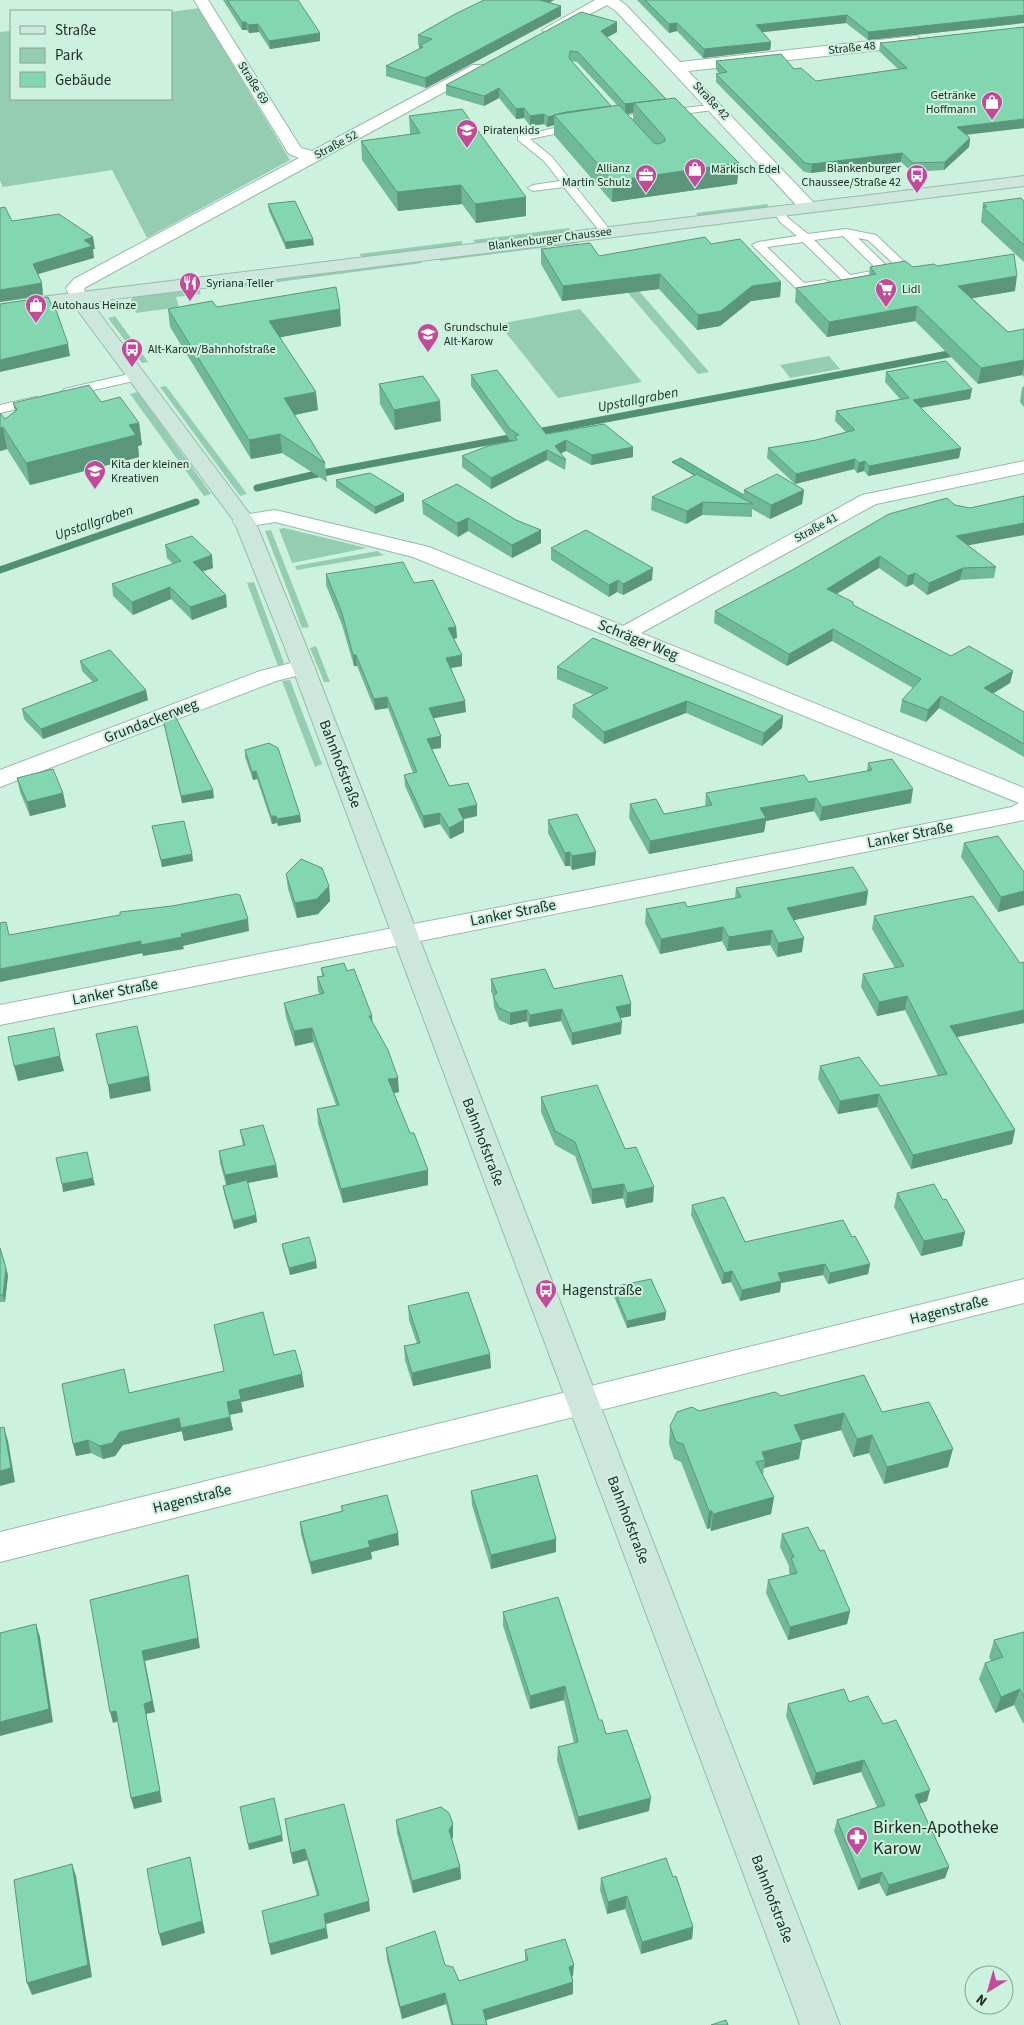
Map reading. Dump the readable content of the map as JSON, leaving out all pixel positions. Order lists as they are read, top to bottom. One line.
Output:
{"streets":{"main road":["Blankenburger Chaussee","Bahnhofstraße"],"street":["Straße 48","Straße 69","Straße 42","Straße 52","Straße 41","Schräger Weg","Grundackerweg","Lanker Straße","Hagenstraße"]},"crossings":[["Straße 48","Straße 42"],["Straße 69","Straße 52"],["Straße 42","Blankenburger Chaussee"],["Straße 52","Blankenburger Chaussee"],["Straße 52","Bahnhofstraße"],["Blankenburger Chaussee","Bahnhofstraße"],["Straße 41","Schräger Weg"],["Schräger Weg","Bahnhofstraße"],["Grundackerweg","Bahnhofstraße"],["Bahnhofstraße","Lanker Straße"],["Bahnhofstraße","Hagenstraße"]],"water":["Upstallgraben"],"places":{"shop":["Getränke Hoffmann","Märkisch Edel","Autohaus Heinze"],"school or university":["Piratenkids","Grundschule Alt-Karow","Kita der kleinen Kreativen"],"office":["Allianz Martin Schulz"],"bus stop":["Blankenburger Chaussee/Straße 42","Alt-Karow/Bahnhofstraße","Hagenstraße"],"restaurant":["Syriana Teller"],"supermarket":["Lidl"],"pharmacy":["Birken-Apotheke Karow"]},"legend":["Straße","Park","Gebäude"],"north":"bottom left"}
